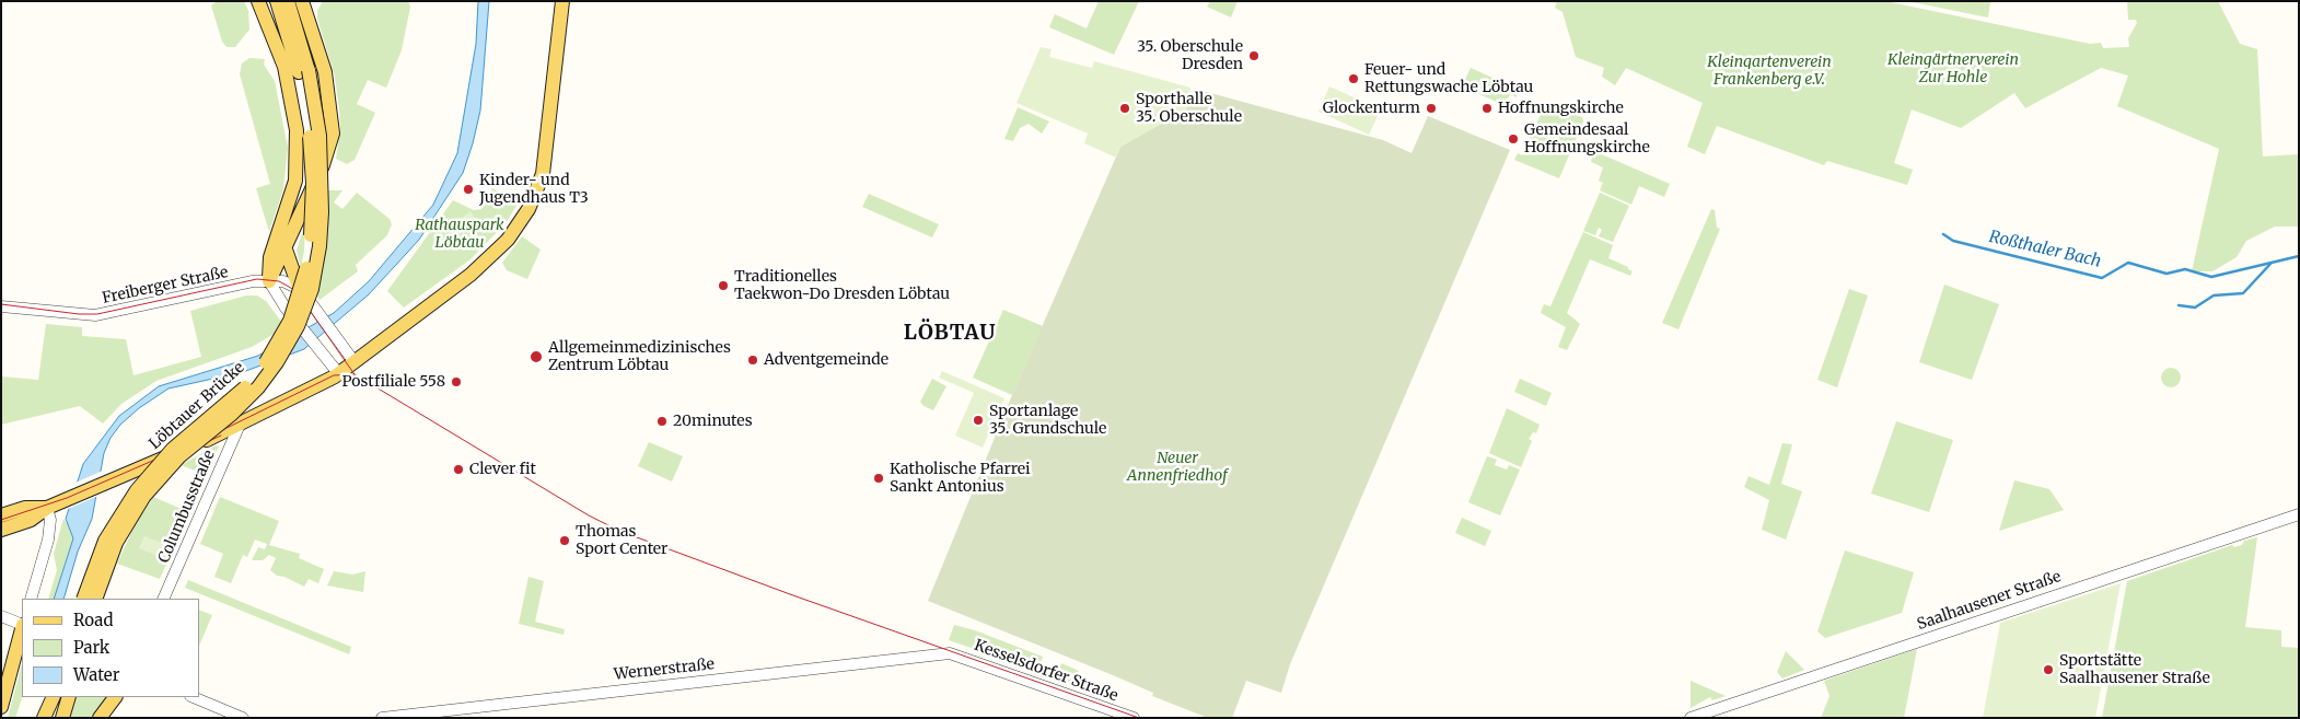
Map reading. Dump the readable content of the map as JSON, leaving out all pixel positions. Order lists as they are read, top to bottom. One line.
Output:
{"streets":{"main road":["Löbtauer Brücke"],"street":["Freiberger Straße","Columbusstraße","Saalhausener Straße","Wernerstraße","Kesselsdorfer Straße"]},"crossings":[["Wernerstraße","Kesselsdorfer Straße"]],"districts":["LÖBTAU"],"water":["Roßthaler Bach"],"parks":["Kleingärtnerverein Zur Hohle","Kleingartenverein Frankenberg e.V.","Rathauspark Löbtau","Neuer Annenfriedhof"],"places":["35. Oberschule Dresden","Feuer- und Rettungswache Löbtau","Sporthalle 35. Oberschule","Glockenturm","Hoffnungskirche","Gemeindesaal Hoffnungskirche","Kinder- und Jugendhaus T3","Traditionelles Taekwon-Do Dresden Löbtau","Allgemeinmedizinisches Zentrum Löbtau","Adventgemeinde","Postfiliale 558","Sportanlage 35. Grundschule","20minutes","Clever fit","Katholische Pfarrei Sankt Antonius","Thomas Sport Center","Sportstätte Saalhausener Straße"],"legend":["Road","Park","Water"]}
